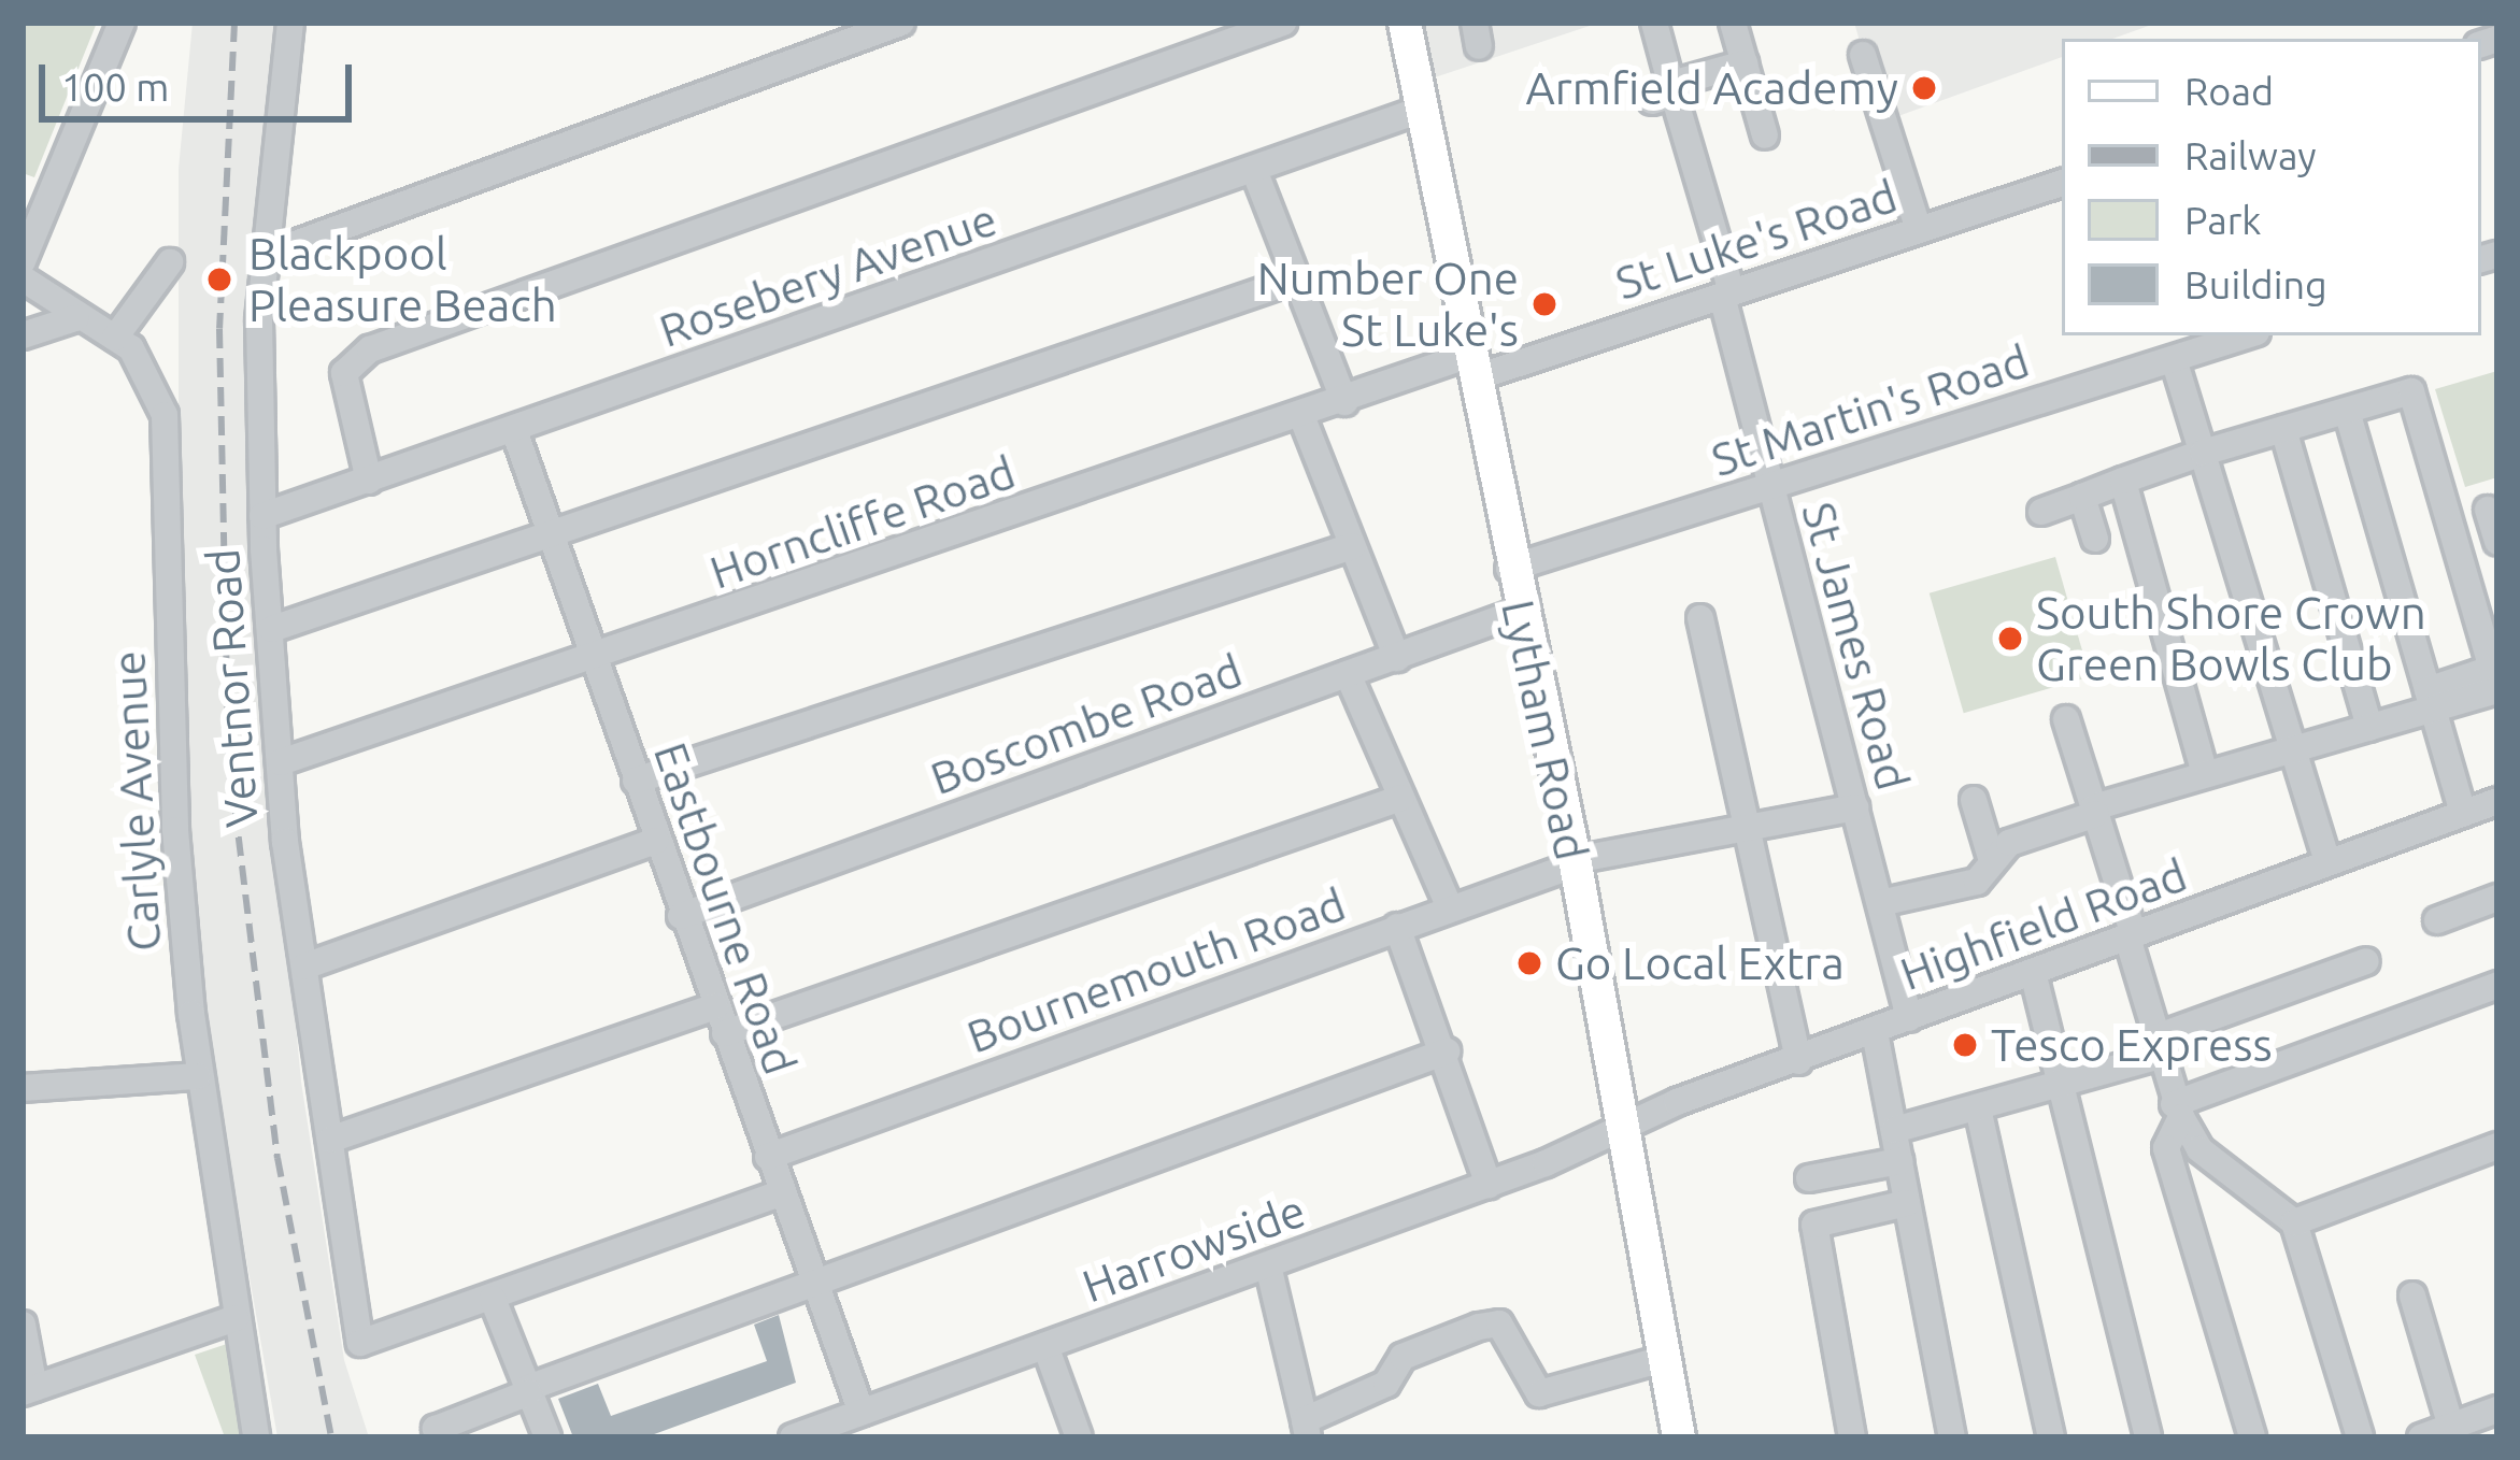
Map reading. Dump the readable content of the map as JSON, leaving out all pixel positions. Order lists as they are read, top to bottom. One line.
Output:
{"streets":{"main road":["Lytham Road"],"street":["St Luke's Road","Rosebery Avenue","St Martin's Road","Horncliffe Road","St James Road","Ventnor Road","Boscombe Road","Carlyle Avenue","Eastbourne Road","Highfield Road","Bournemouth Road","Harrowside"]},"crossings":[["St Luke's Road","Horncliffe Road"],["St Luke's Road","St James Road"],["St Luke's Road","Lytham Road"],["Rosebery Avenue","Ventnor Road"],["Rosebery Avenue","Lytham Road"],["Rosebery Avenue","Eastbourne Road"],["St Martin's Road","St James Road"],["St Martin's Road","Lytham Road"],["Horncliffe Road","Ventnor Road"],["Horncliffe Road","Lytham Road"],["Horncliffe Road","Eastbourne Road"],["St James Road","Highfield Road"],["St James Road","Bournemouth Road"],["Boscombe Road","Lytham Road"],["Boscombe Road","Eastbourne Road"],["Lytham Road","Highfield Road"],["Lytham Road","Bournemouth Road"],["Lytham Road","Harrowside"],["Eastbourne Road","Bournemouth Road"],["Eastbourne Road","Harrowside"],["Highfield Road","Harrowside"]],"places":["Armfield Academy","Blackpool Pleasure Beach","Number One St Luke's","South Shore Crown Green Bowls Club","Go Local Extra","Tesco Express"],"legend":["Road","Railway","Park","Building"],"scale_bar":"100 m"}
